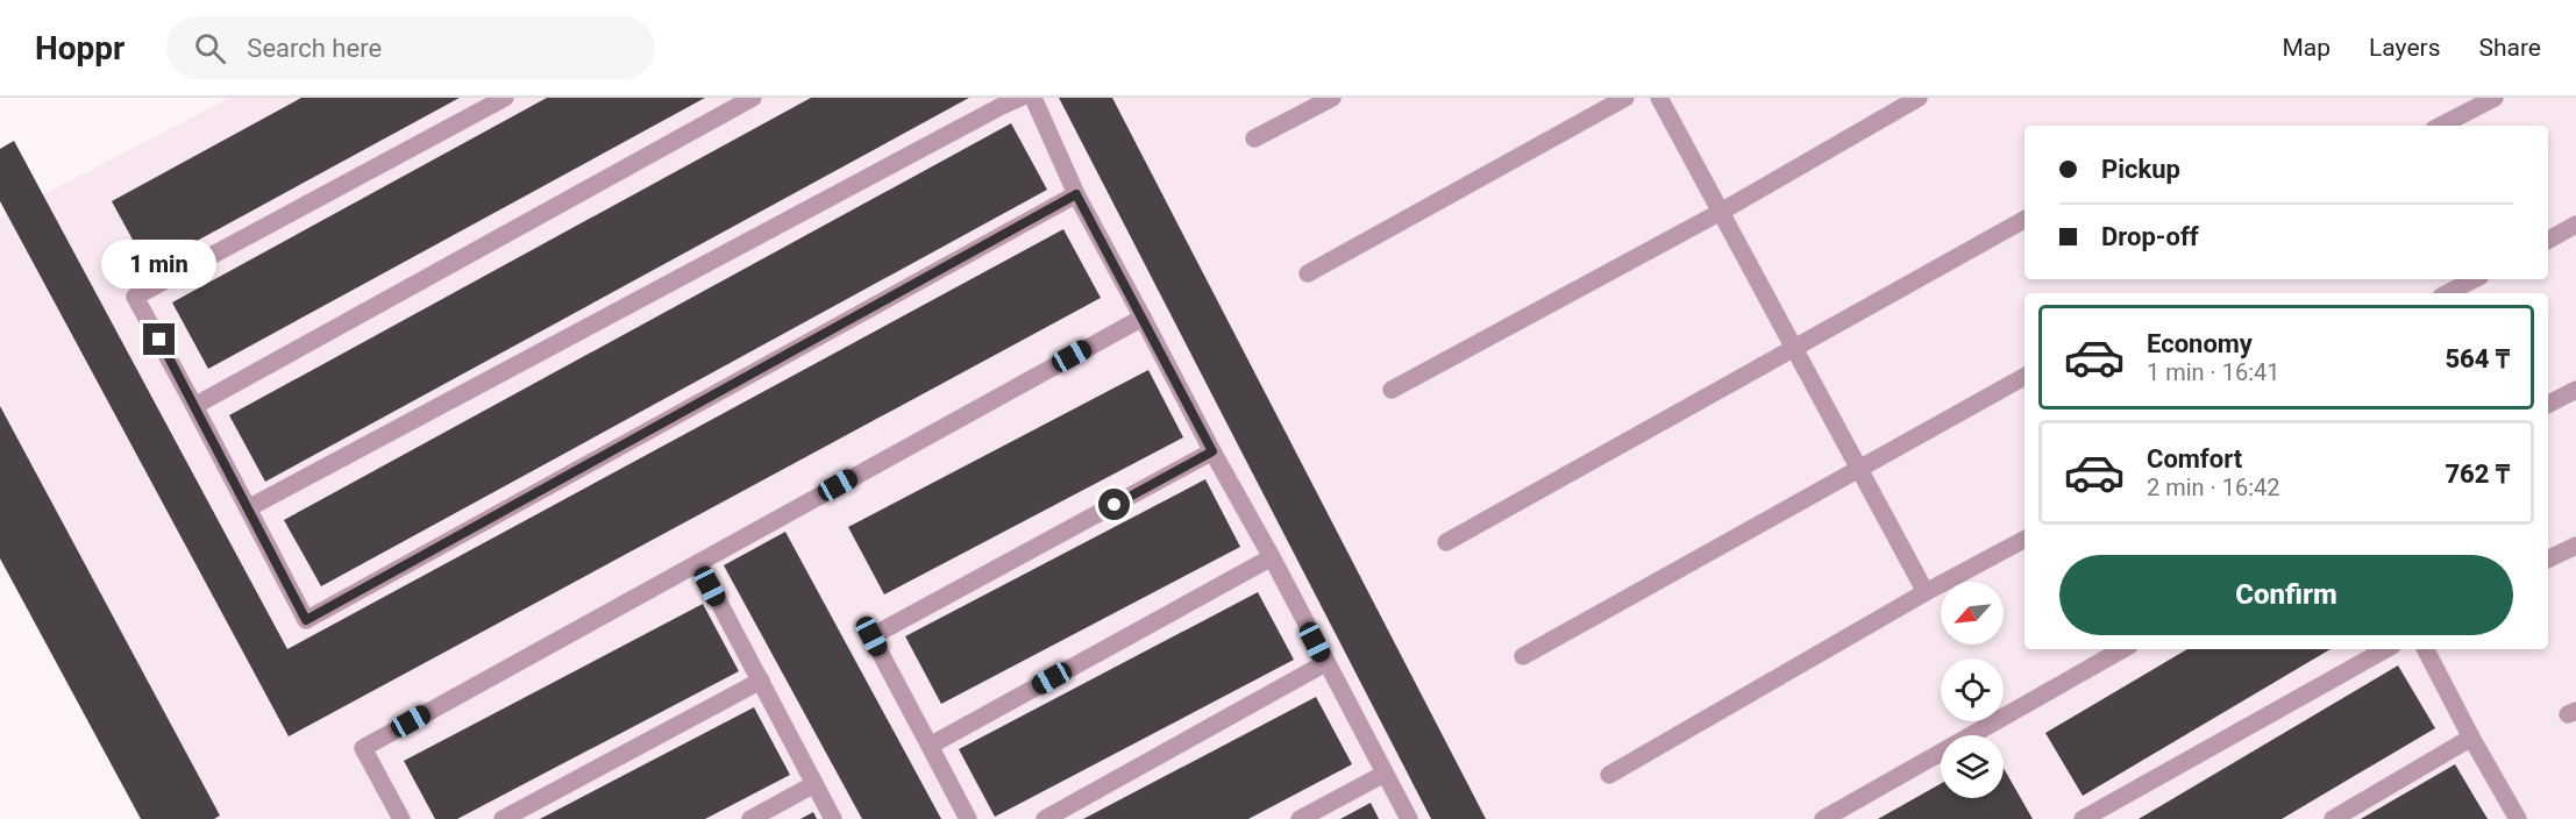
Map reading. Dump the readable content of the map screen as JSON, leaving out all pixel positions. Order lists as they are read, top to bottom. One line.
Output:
{"north":"bottom left","page":{"header":"Hoppr","search":"Search here","nav":["Map","Layers","Share"],"banner":["Pickup","Drop-off"],"bubble":"1 min","list":[{"name":"Economy","note":"1 min · 16:41","value":"564 ₸"},{"name":"Comfort","note":"2 min · 16:42","value":"762 ₸"}],"buttons":"Confirm"}}
